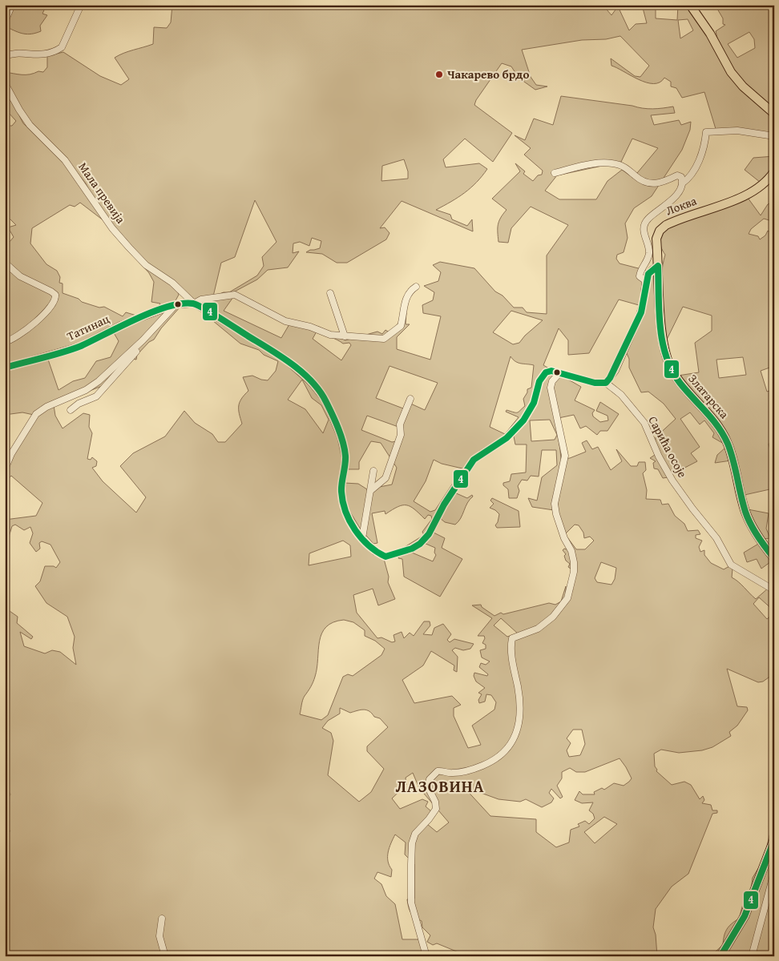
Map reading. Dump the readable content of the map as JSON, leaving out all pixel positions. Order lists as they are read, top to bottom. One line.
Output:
{"streets":{"main road":["Локва","Златарска"],"street":["Мала превија","Татинац","Сарића осоје"]},"crossings":[["Локва","Златарска"]],"districts":["ЛАЗОВИНА"],"places":["Чакарево брдо"],"lines":["transit line 4"]}
